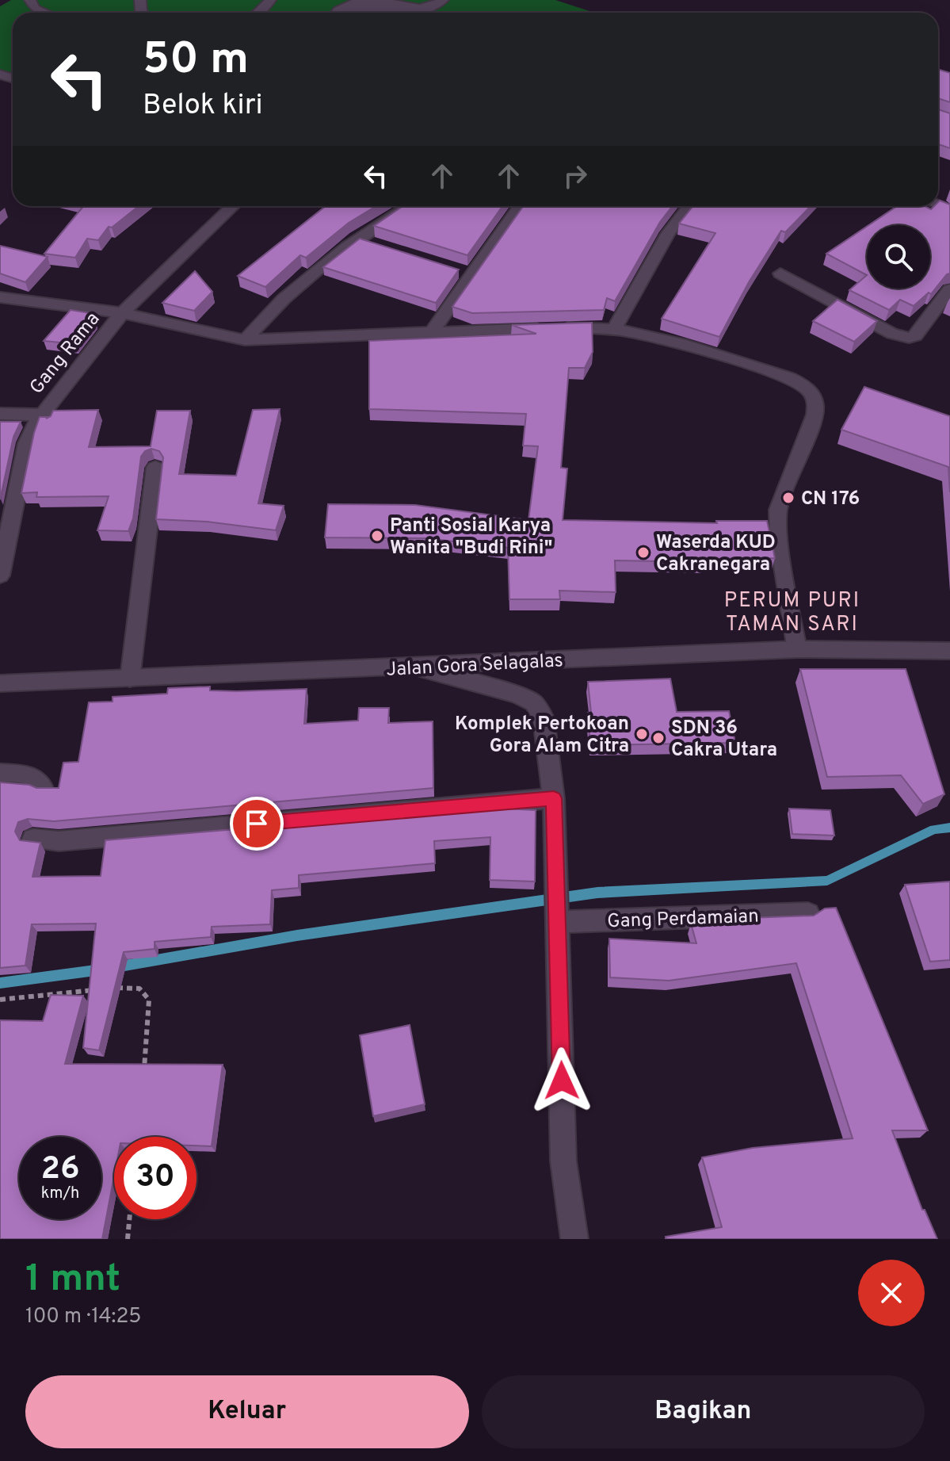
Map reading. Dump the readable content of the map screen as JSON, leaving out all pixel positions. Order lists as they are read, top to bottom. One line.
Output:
{"streets":{"street":["Gang Rama","Jalan Gora Selagalas","Gang Perdamaian"]},"districts":["PERUM PURI TAMAN SARI"],"places":["CN 176","Panti Sosial Karya Wanita \"Budi Rini\"","Waserda KUD Cakranegara","Komplek Pertokoan Gora Alam Citra","SDN 36 Cakra Utara"],"page":{"turn":["50 m","Belok kiri"],"speed":"26 km/h","limit":"30","heading":["1 mnt","100 m · 14:25"],"buttons":["Keluar","Bagikan"]}}
